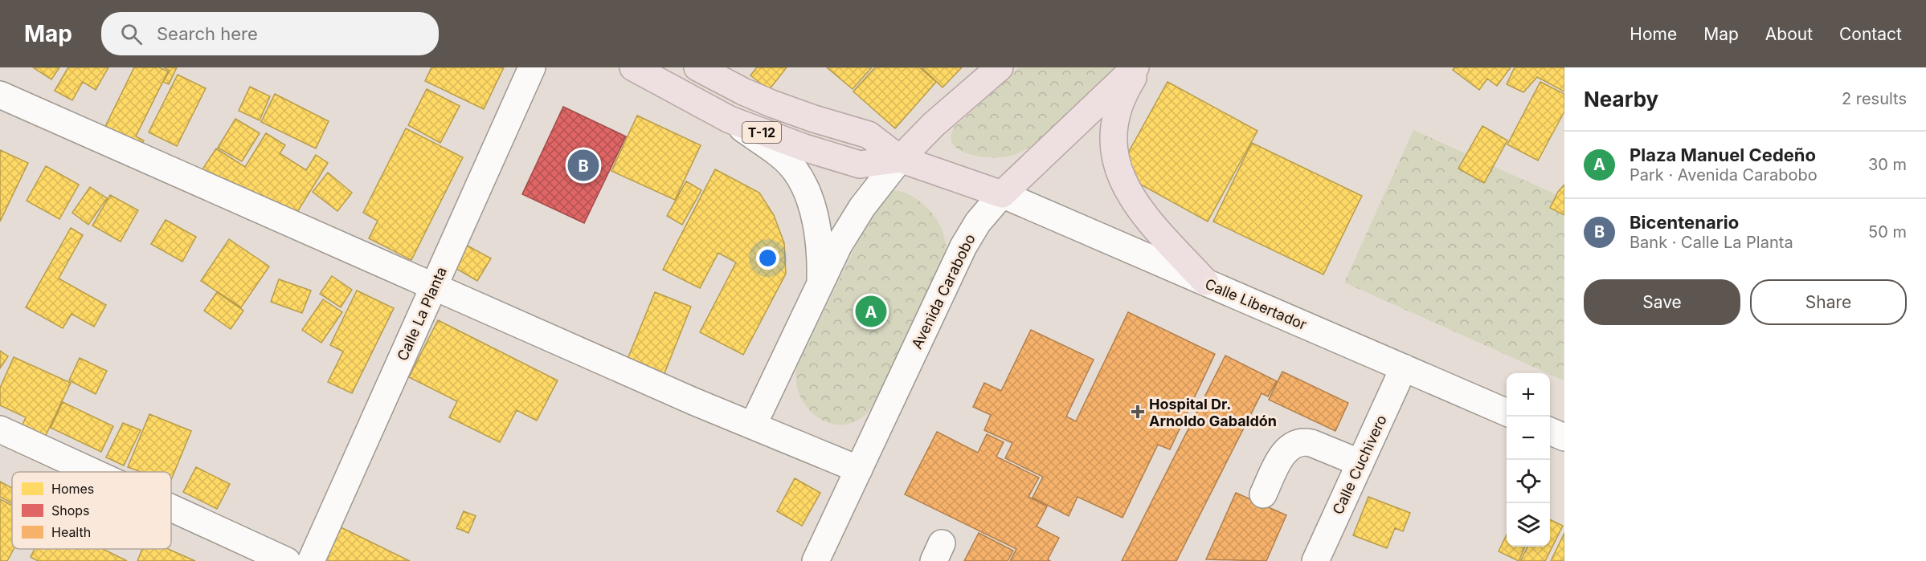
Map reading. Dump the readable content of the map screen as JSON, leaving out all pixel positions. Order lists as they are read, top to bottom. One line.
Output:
{"streets":{"highway":["T-12","Avenida Carabobo"],"street":["Calle Libertador","Calle La Planta","Calle Cuchivero"]},"crossings":[["T-12","Avenida Carabobo"],["T-12","Calle Libertador"],["Avenida Carabobo","Calle Libertador"],["Calle Libertador","Calle Cuchivero"]],"places":{"health":["Hospital Dr. Arnoldo Gabaldón"]},"legend":["Homes","Shops","Health"],"page":{"header":"Map","search":"Search here","nav":["Home","Map","About","Contact"],"heading":["Nearby","2 results"],"list":[{"mark":"A","name":"Plaza Manuel Cedeño","note":"Park · Avenida Carabobo","value":"30 m"},{"mark":"B","name":"Bicentenario","note":"Bank · Calle La Planta","value":"50 m"}],"pins":["B","A"],"buttons":["Save","Share"],"map_buttons":["+","−"]}}
